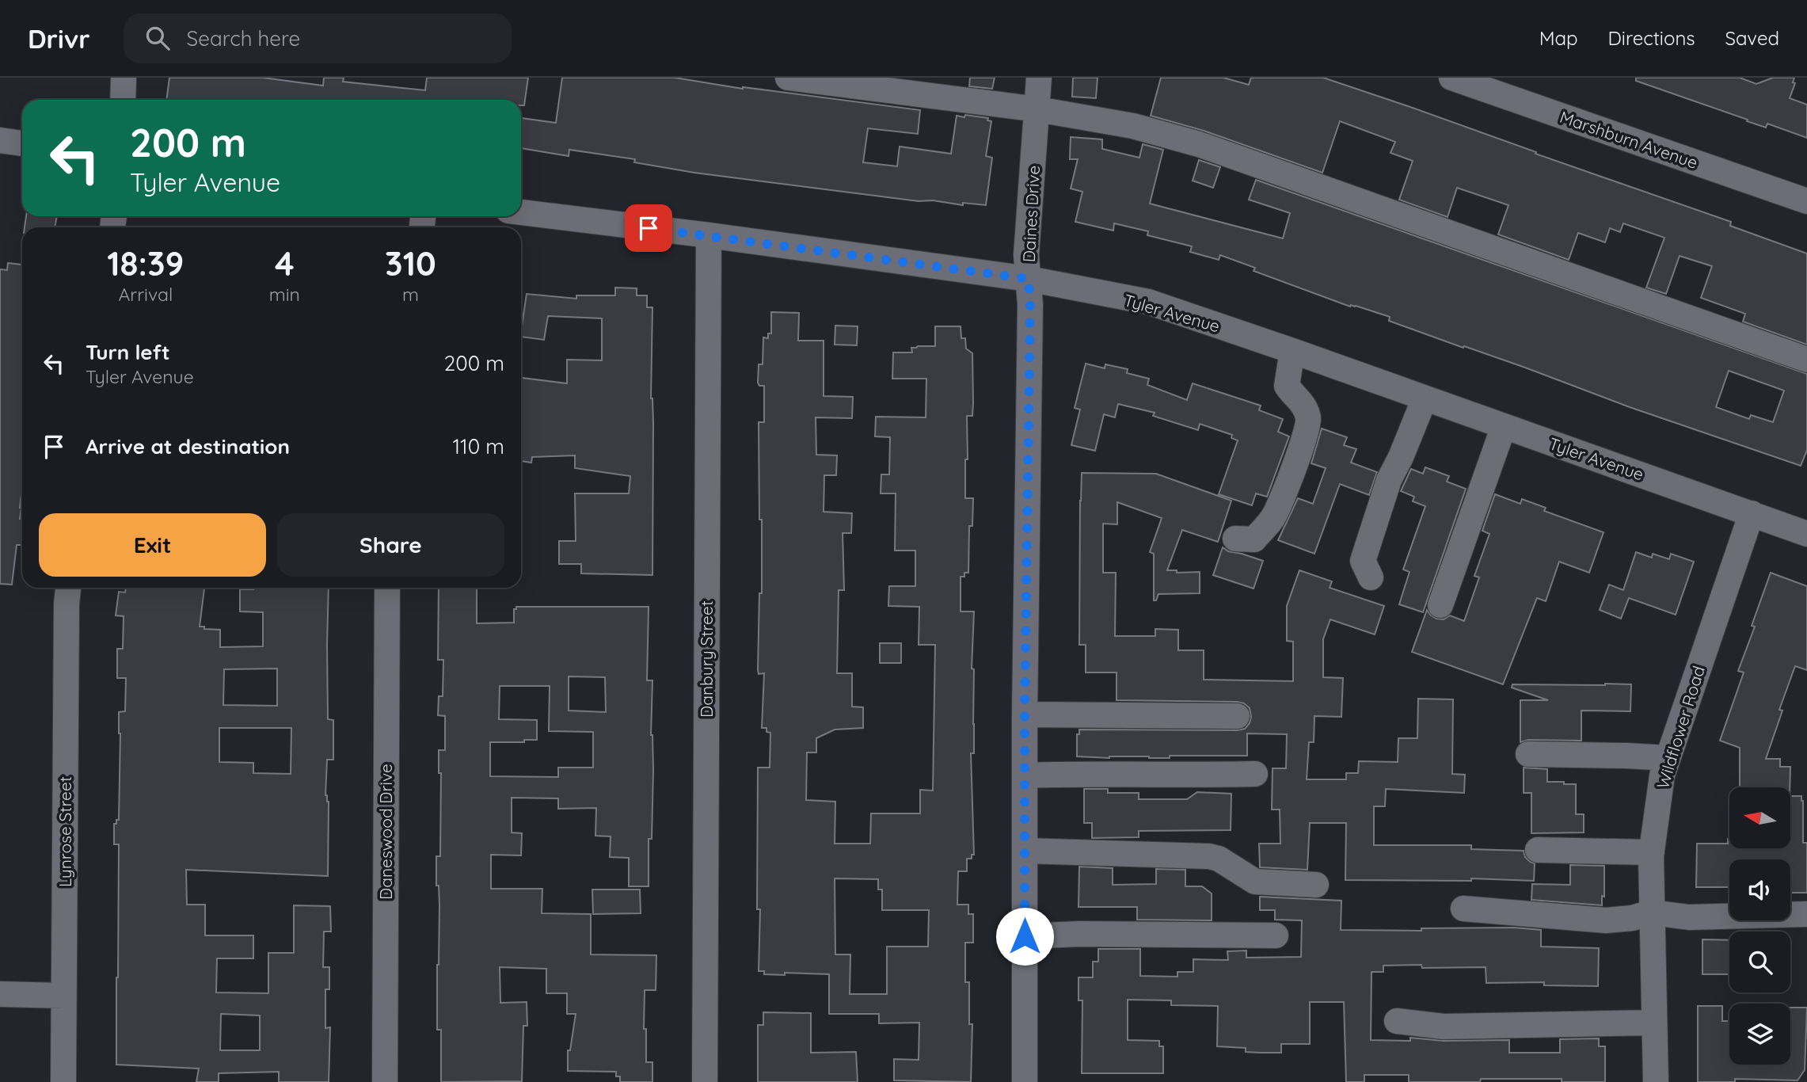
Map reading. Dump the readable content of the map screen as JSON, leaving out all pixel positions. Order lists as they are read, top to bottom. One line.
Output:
{"streets":{"street":["Marshburn Avenue","Daines Drive","Tyler Avenue","Danbury Street","Wildflower Road","Lynrose Street","Daneswood Drive"]},"crossings":[["Daines Drive","Tyler Avenue"],["Tyler Avenue","Danbury Street"],["Tyler Avenue","Wildflower Road"]],"north":"left","page":{"header":"Drivr","search":"Search here","nav":["Map","Directions","Saved"],"turn":["200 m","Tyler Avenue"],"eta":["18:39","Arrival","4","min","310","m"],"list":[{"name":"Turn left","note":"Tyler Avenue","value":"200 m"},{"name":"Arrive at destination","value":"110 m"}],"buttons":["Exit","Share"]}}
